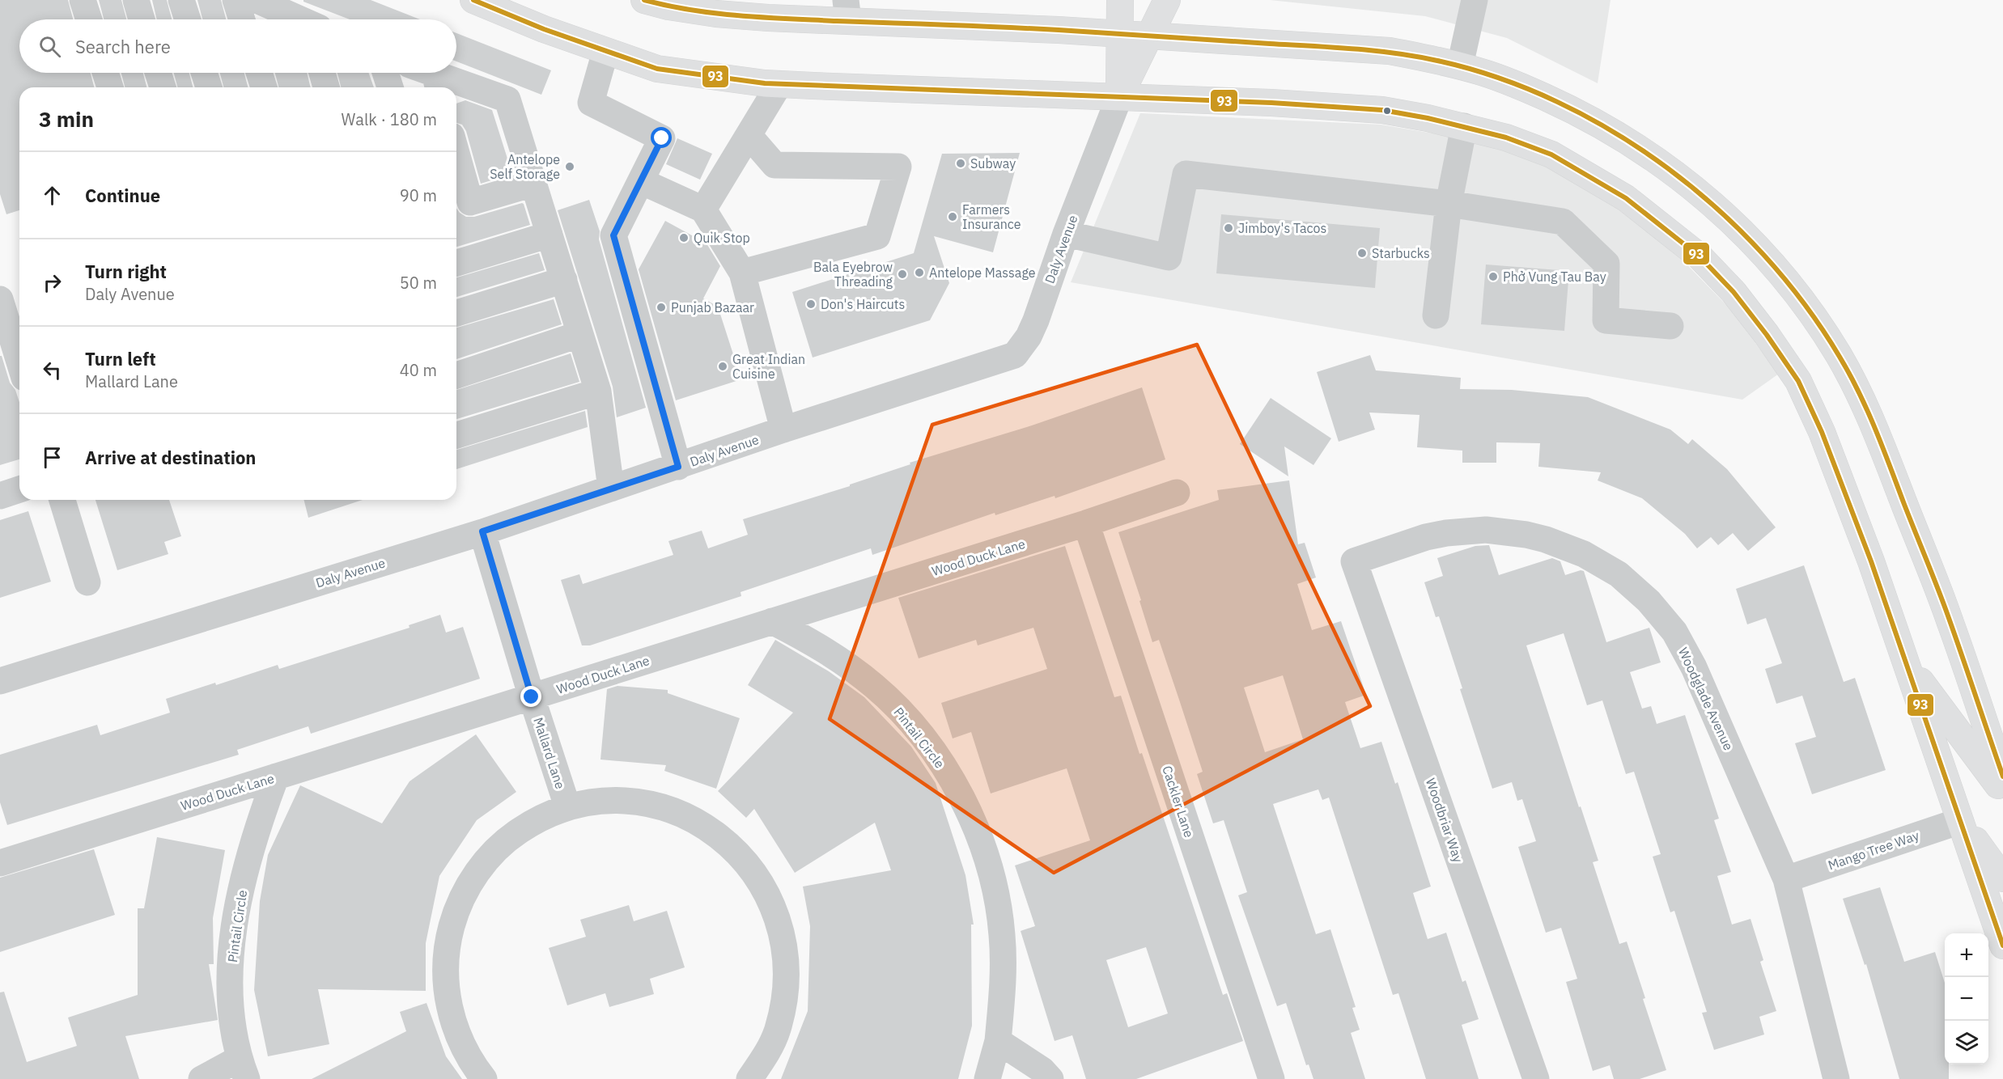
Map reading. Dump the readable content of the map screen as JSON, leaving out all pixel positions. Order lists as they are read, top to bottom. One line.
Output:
{"streets":{"street":["Daly Avenue","Wood Duck Lane","Woodglade Avenue","Pintail Circle","Mallard Lane","Cackler Lane","Woodbriar Way","Mango Tree Way"]},"crossings":[["Daly Avenue","Mallard Lane"],["Wood Duck Lane","Pintail Circle"],["Wood Duck Lane","Mallard Lane"],["Wood Duck Lane","Cackler Lane"],["Woodglade Avenue","Woodbriar Way"],["Woodglade Avenue","Mango Tree Way"]],"places":["Subway","Antelope Self Storage","Farmers Insurance","Jimboy's Tacos","Quik Stop","Starbucks","Antelope Massage","Bala Eyebrow Threading","Phở Vung Tau Bay","Don's Haircuts","Punjab Bazaar","Great Indian Cuisine"],"lines":["transit line 93"],"page":{"search":"Search here","heading":["3 min","Walk · 180 m"],"list":[["Continue","90 m"],["Turn right","Daly Avenue","50 m"],["Turn left","Mallard Lane","40 m"],"Arrive at destination"],"map_buttons":["+","−"]}}
